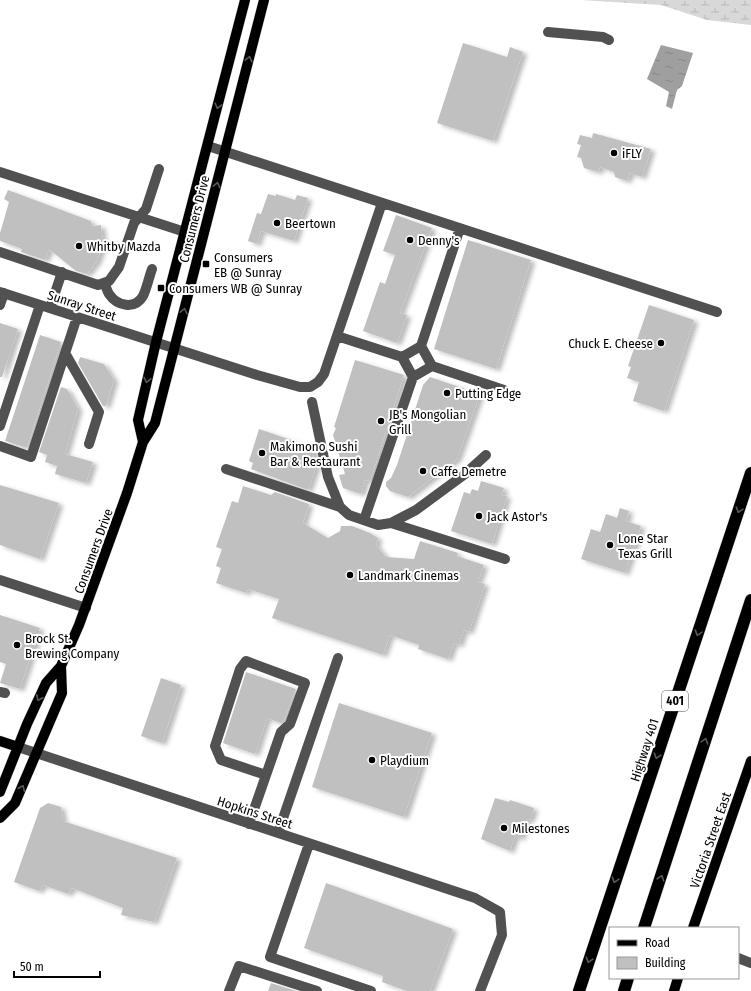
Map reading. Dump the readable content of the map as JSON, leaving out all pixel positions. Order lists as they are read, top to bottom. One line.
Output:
{"streets":{"highway":["401","Highway 401"],"main road":["Consumers Drive","Hopkins Street","Victoria Street East"],"street":["Sunray Street"]},"crossings":[["Consumers Drive","Sunray Street"],["Consumers Drive","Hopkins Street"]],"places":{"other":["iFLY","Beertown","Denny's","Whitby Mazda","Chuck E. Cheese","Putting Edge","JB's Mongolian Grill","Makimono Sushi Bar & Restaurant","Caffe Demetre","Jack Astor's","Lone Star Texas Grill","Landmark Cinemas","Brock St. Brewing Company","Playdium","Milestones"],"transit":["Consumers EB @ Sunray","Consumers WB @ Sunray"]},"legend":["Road","Building"],"scale_bar":"50 m"}
